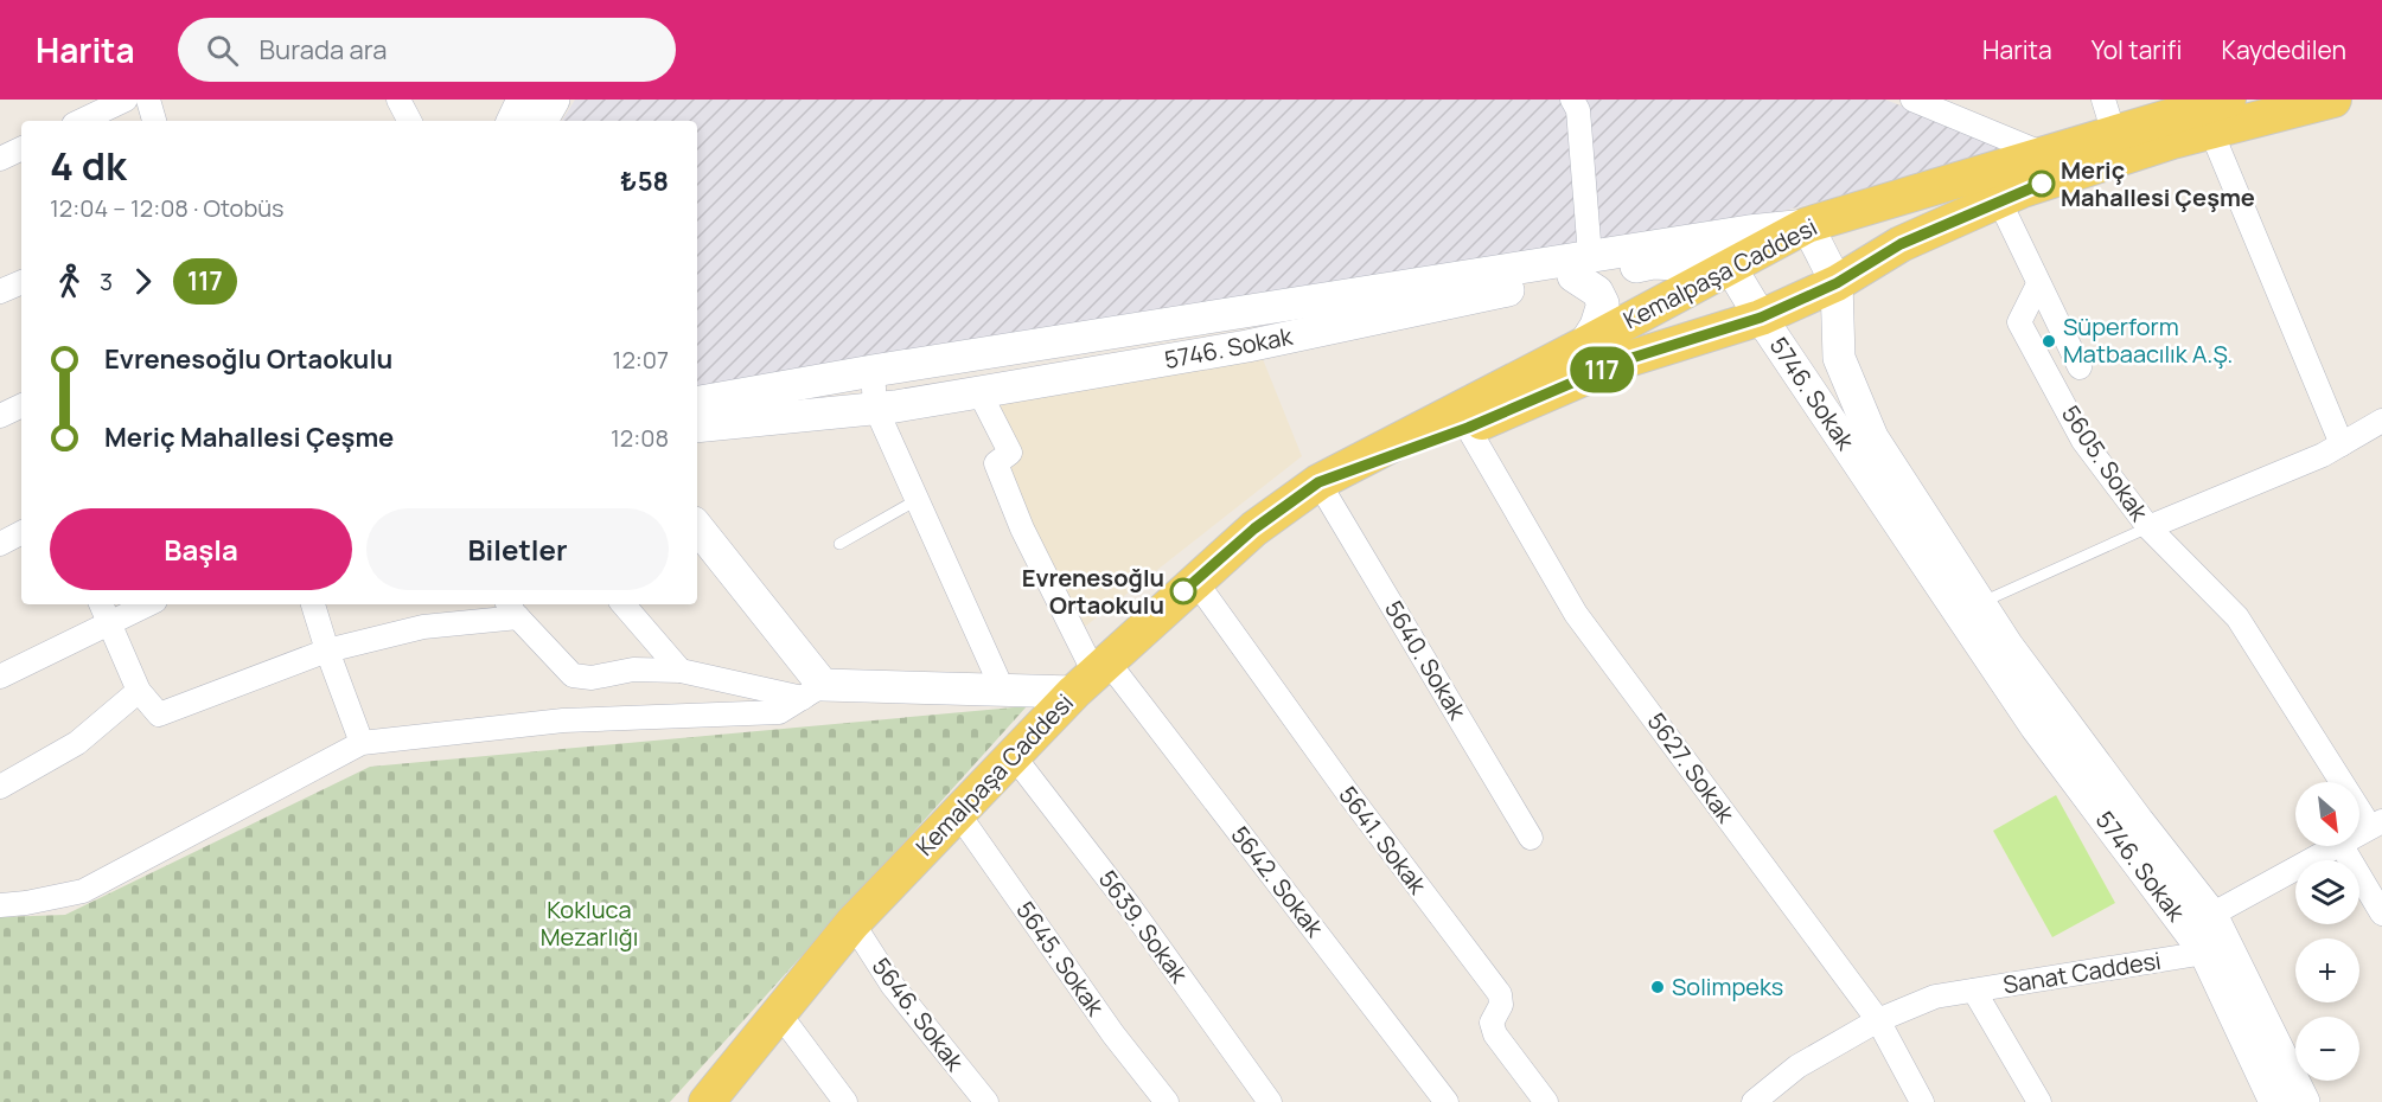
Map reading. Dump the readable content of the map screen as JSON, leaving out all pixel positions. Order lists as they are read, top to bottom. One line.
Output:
{"streets":{"main road":["Kemalpaşa Caddesi"],"street":["5746. Sokak","5605. Sokak","5640. Sokak","5627. Sokak","5641. Sokak","5642. Sokak","5639. Sokak","5645. Sokak","Sanat Caddesi","5646. Sokak"]},"crossings":[["Kemalpaşa Caddesi","5746. Sokak"],["Kemalpaşa Caddesi","5640. Sokak"],["Kemalpaşa Caddesi","5627. Sokak"],["Kemalpaşa Caddesi","5641. Sokak"],["Kemalpaşa Caddesi","5642. Sokak"],["Kemalpaşa Caddesi","5639. Sokak"],["Kemalpaşa Caddesi","5645. Sokak"],["Kemalpaşa Caddesi","5646. Sokak"],["5746. Sokak","5642. Sokak"],["5746. Sokak","Sanat Caddesi"],["5627. Sokak","Sanat Caddesi"]],"parks":["Kokluca Mezarlığı"],"places":["Meriç Mahallesi Çeşme","Süperform Matbaacılık A.Ş.","Evrenesoğlu Ortaokulu","Solimpeks"],"lines":["bus line 117"],"north":"bottom right","page":{"header":"Harita","search":"Burada ara","nav":["Harita","Yol tarifi","Kaydedilen"],"on_map":"117","heading":["4 dk","12:04 – 12:08 · Otobüs","₺58"],"legs":["3","117"],"list":[{"name":"Evrenesoğlu Ortaokulu","value":"12:07"},{"name":"Meriç Mahallesi Çeşme","value":"12:08"}],"buttons":["Başla","Biletler"],"map_buttons":["+","−"]}}
